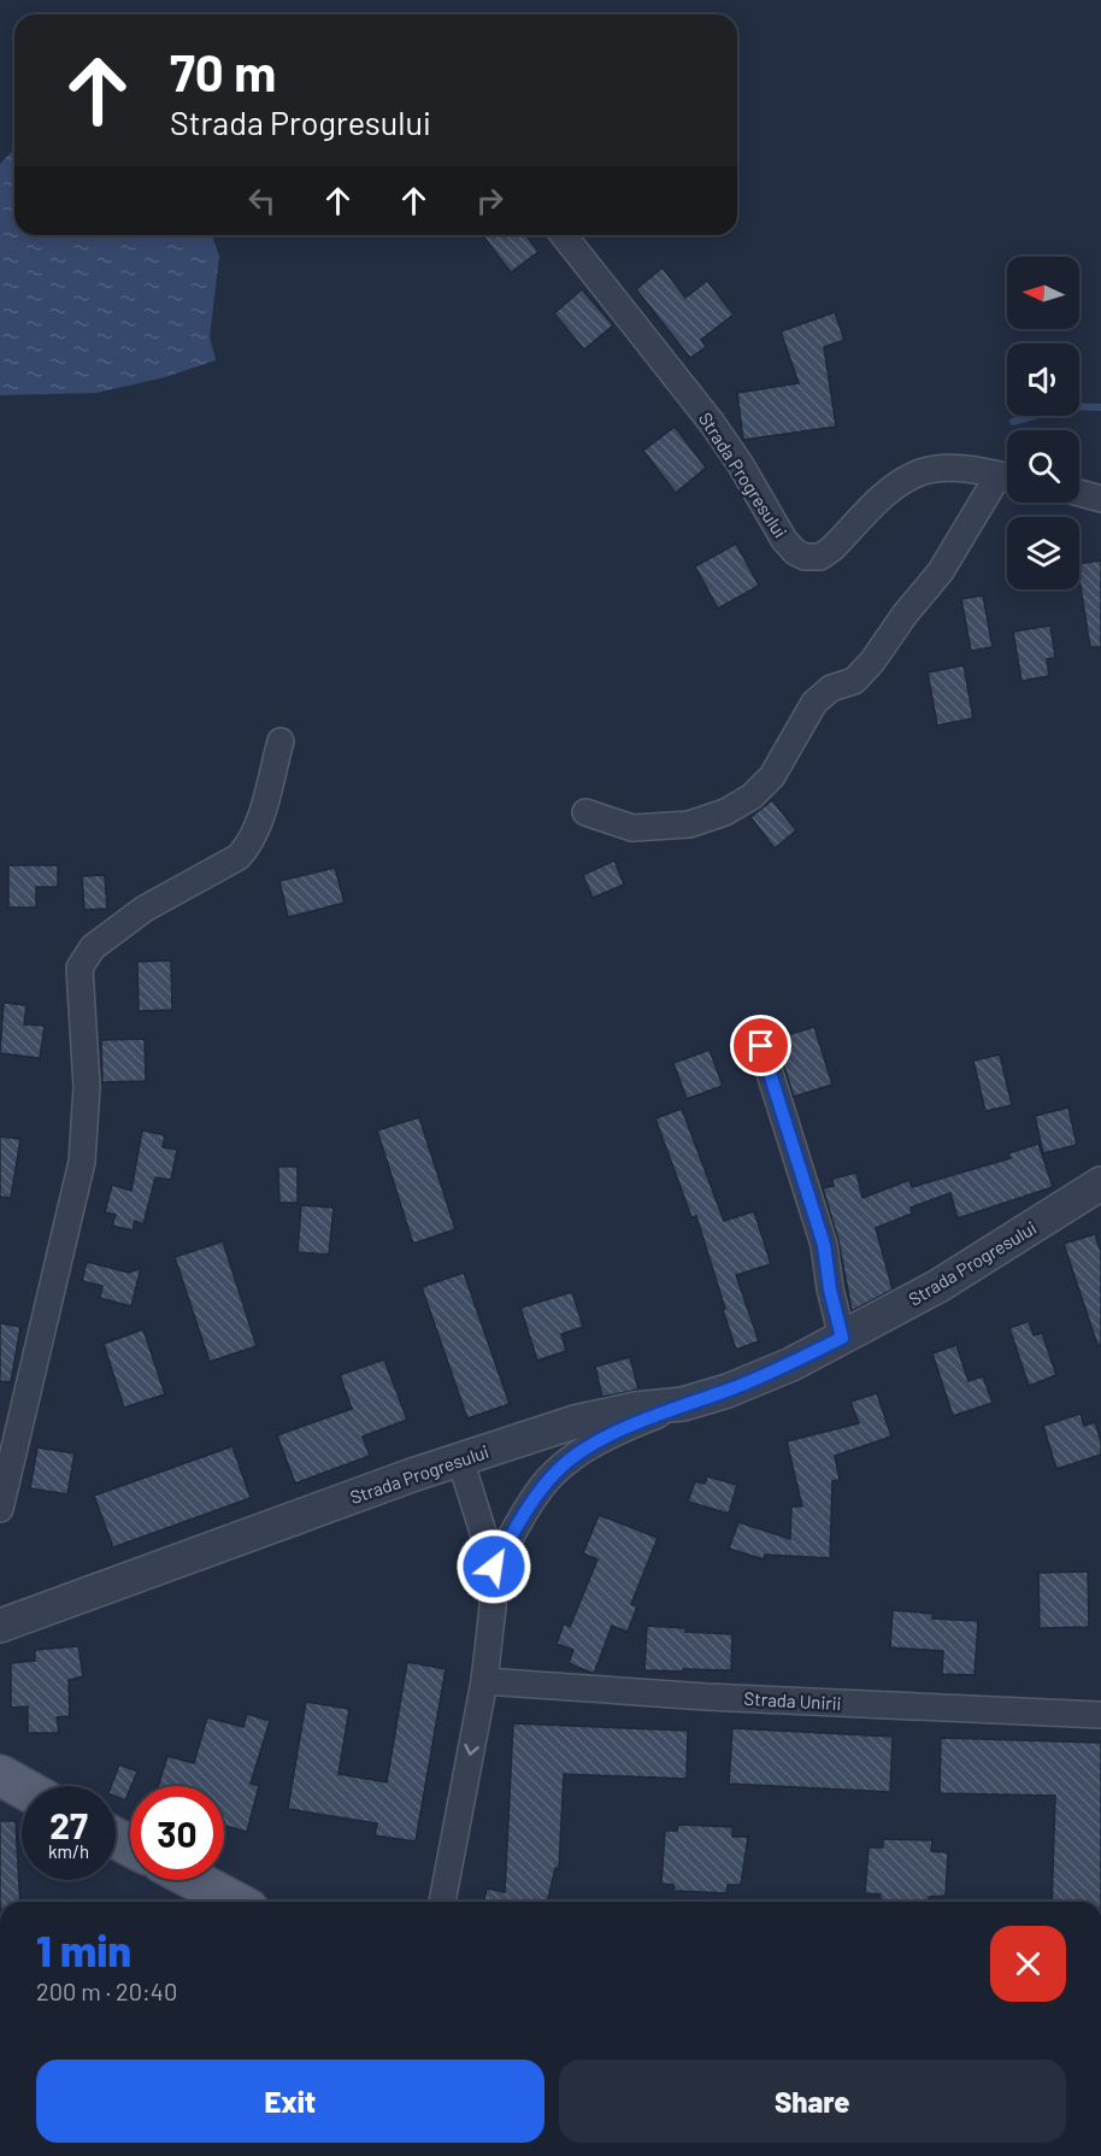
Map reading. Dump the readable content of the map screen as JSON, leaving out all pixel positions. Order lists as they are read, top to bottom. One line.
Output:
{"streets":{"street":["Strada Progresului","Strada Unirii"]},"north":"left","page":{"turn":["70 m","Strada Progresului"],"speed":"27 km/h","limit":"30","heading":["1 min","200 m · 20:40"],"buttons":["Exit","Share"]}}
